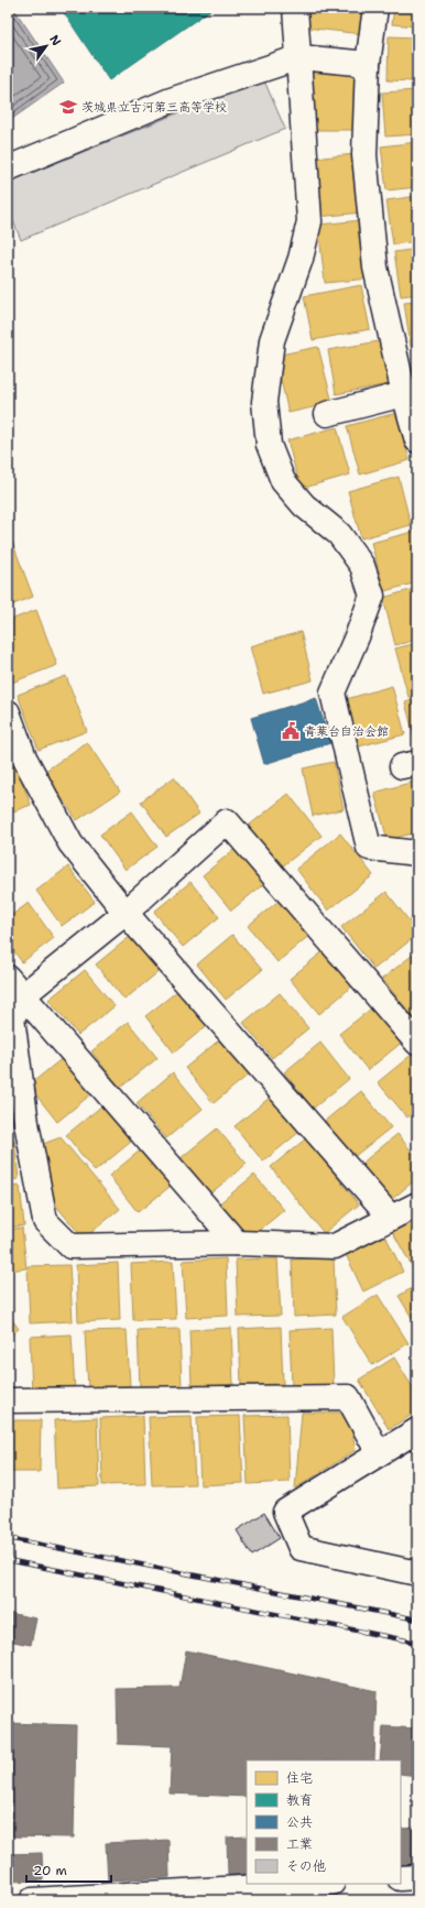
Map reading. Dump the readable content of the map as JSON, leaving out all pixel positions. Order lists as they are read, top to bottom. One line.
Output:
{"places":{"school or university":["茨城県立古河第三高等学校"],"public building":["青葉台自治会館"]},"legend":["住宅","教育","公共","工業","その他"],"scale_bar":"20 m","north":"top right"}
